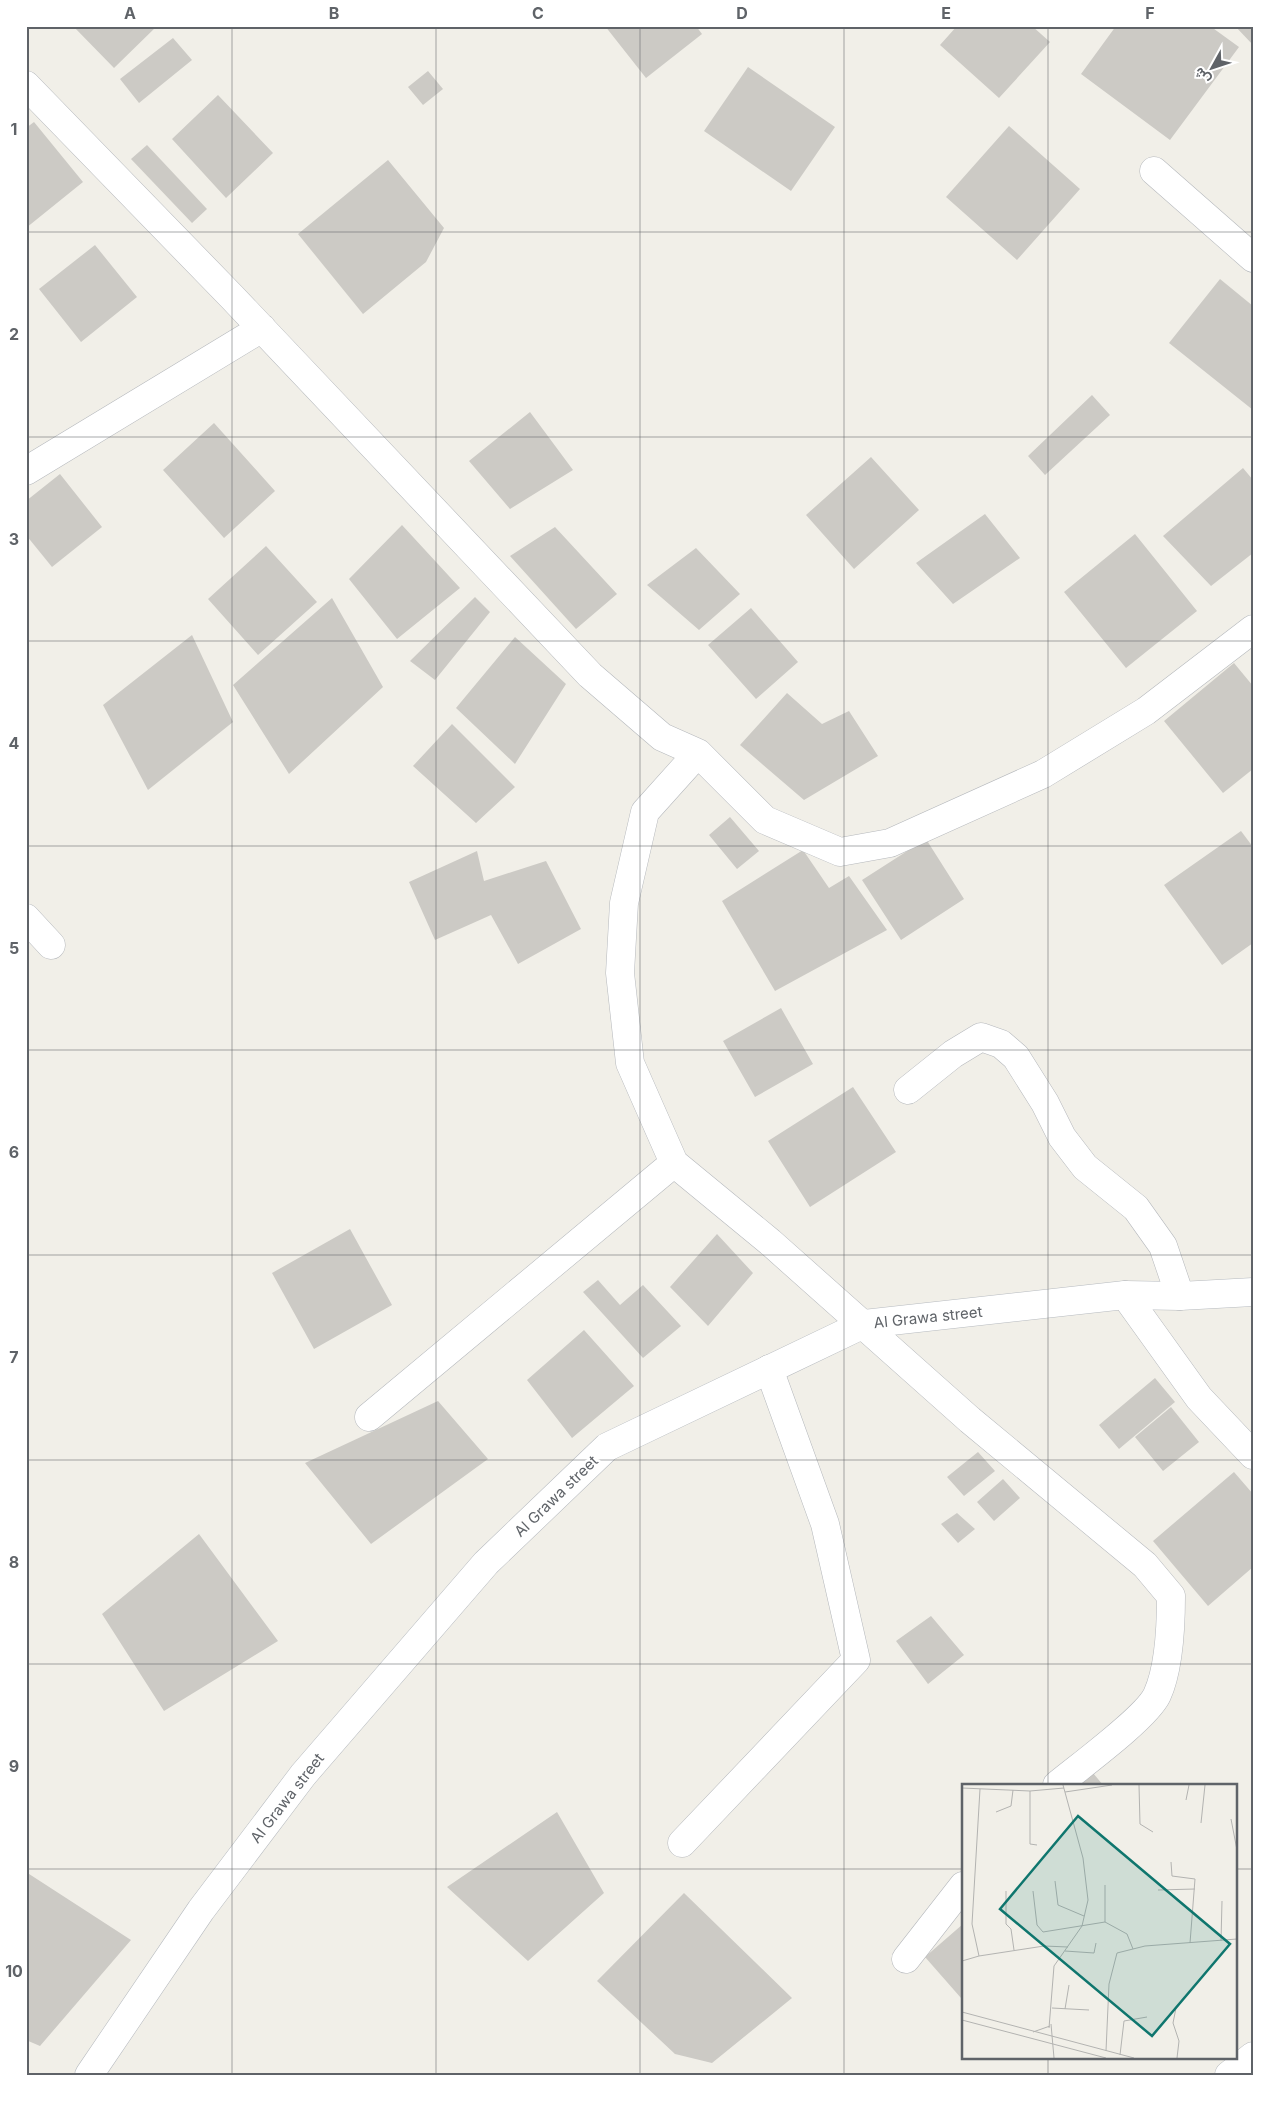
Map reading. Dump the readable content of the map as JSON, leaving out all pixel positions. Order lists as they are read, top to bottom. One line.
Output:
{"streets":{"street":["Al Grawa street"]},"north":"bottom left","grid":{"columns":["A","B","C","D","E","F"],"rows":["1","2","3","4","5","6","7","8","9","10"]}}
